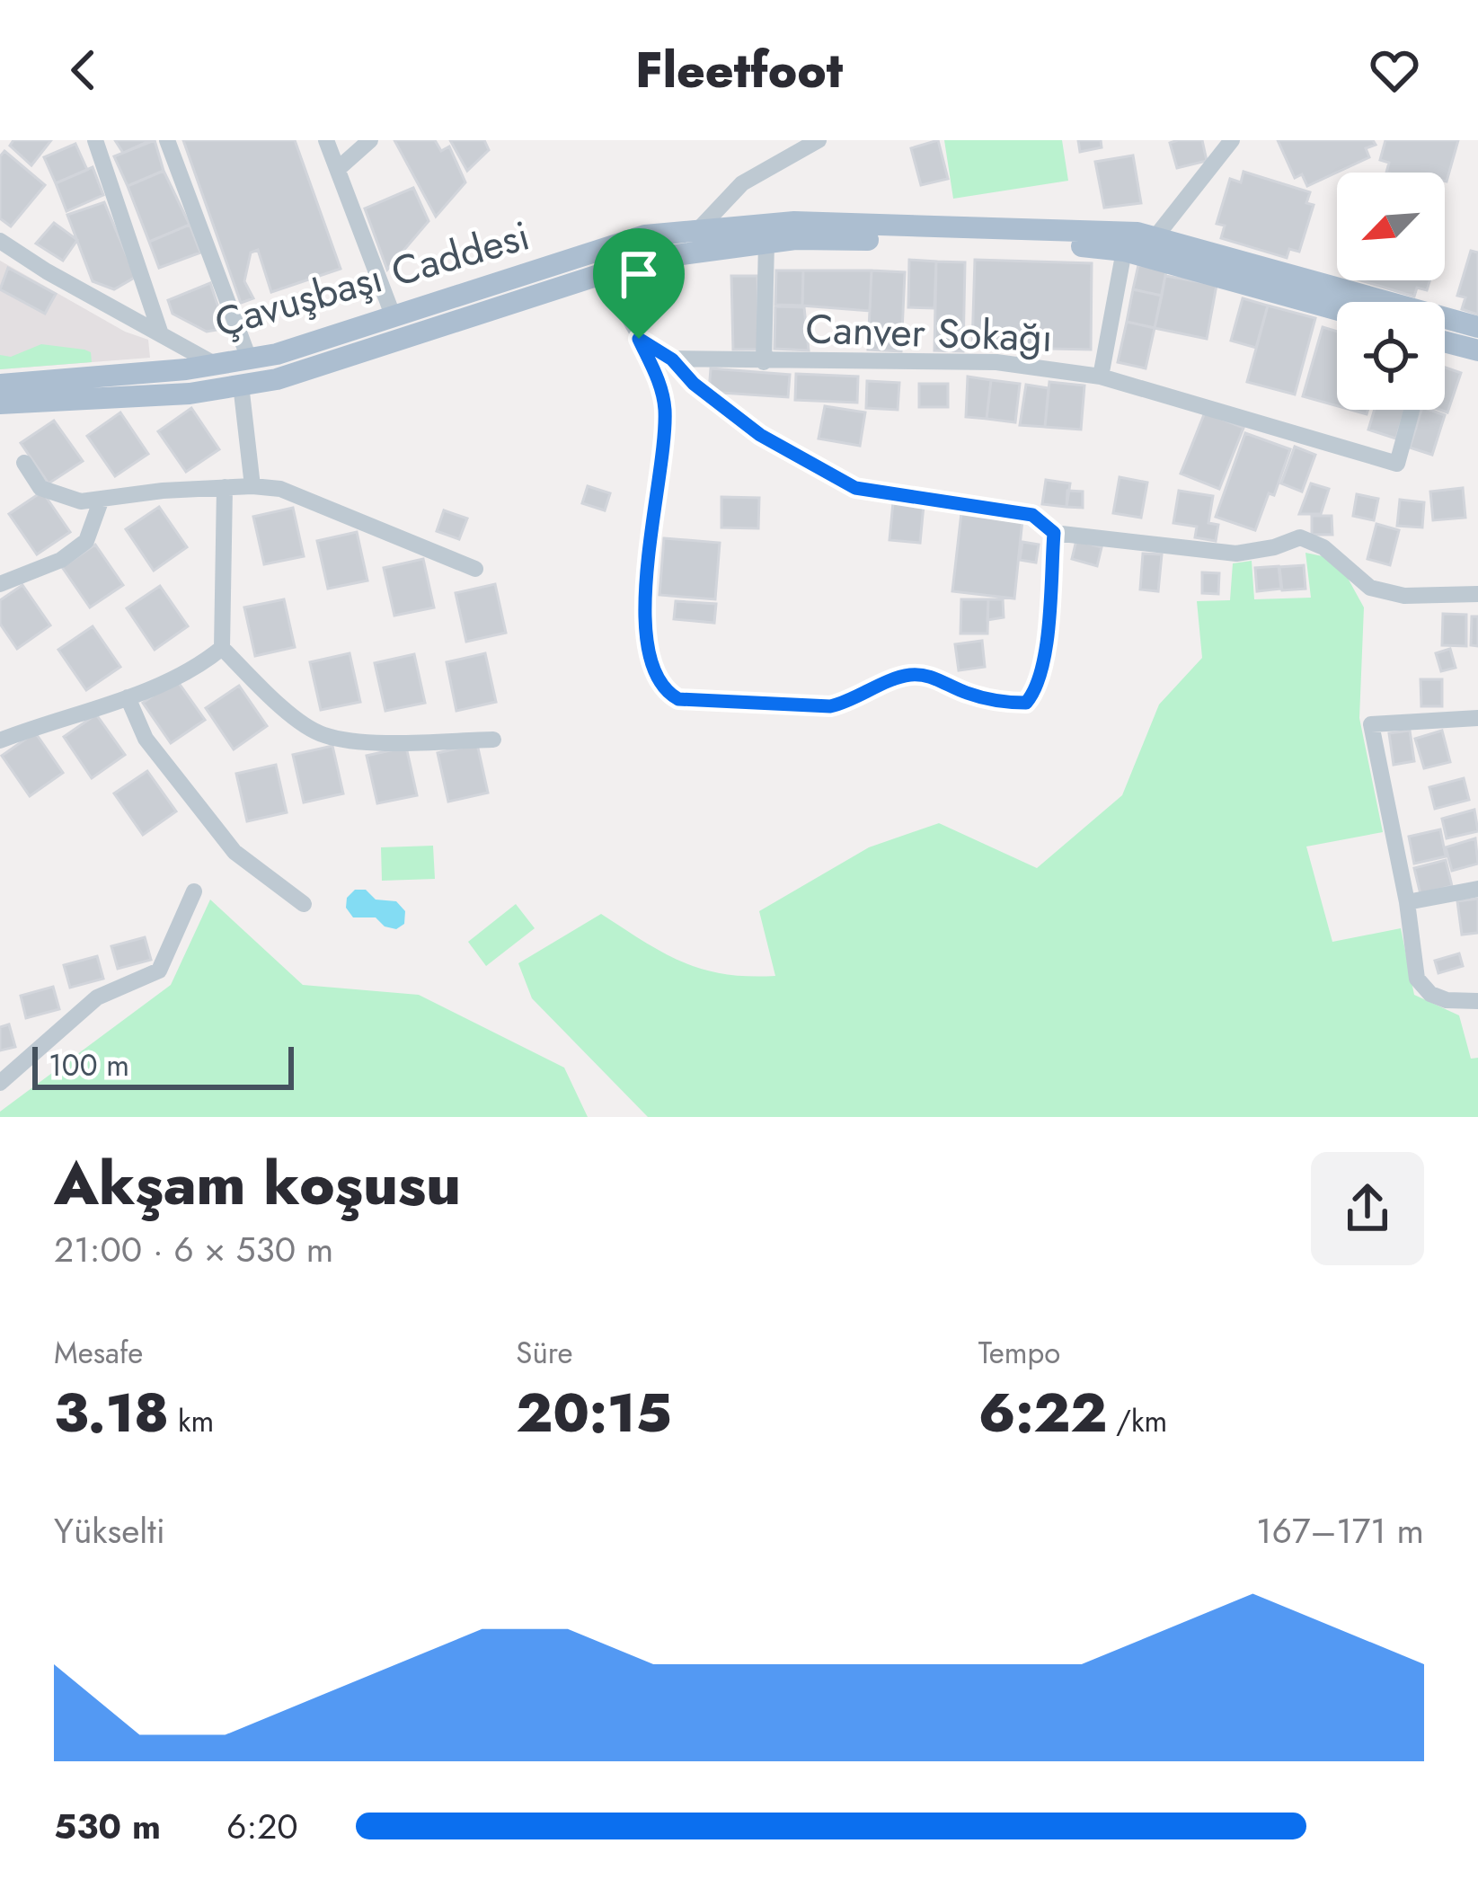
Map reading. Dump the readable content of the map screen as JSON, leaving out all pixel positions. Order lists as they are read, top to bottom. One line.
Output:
{"streets":{"main road":["Çavuşbaşı Caddesi"],"street":["Canver Sokağı"]},"scale_bar":"100 m","north":"bottom left","page":{"header":"Fleetfoot","scale":"100 m","heading":["Akşam koşusu","21:00 · 6 × 530 m"],"stats":[["Mesafe","3.18 km"],["Süre","20:15"],["Tempo","6:22 /km"]],"chart":["Yükselti","167–171 m"],"list":[{"name":"530 m","note":"6:20"}]}}
